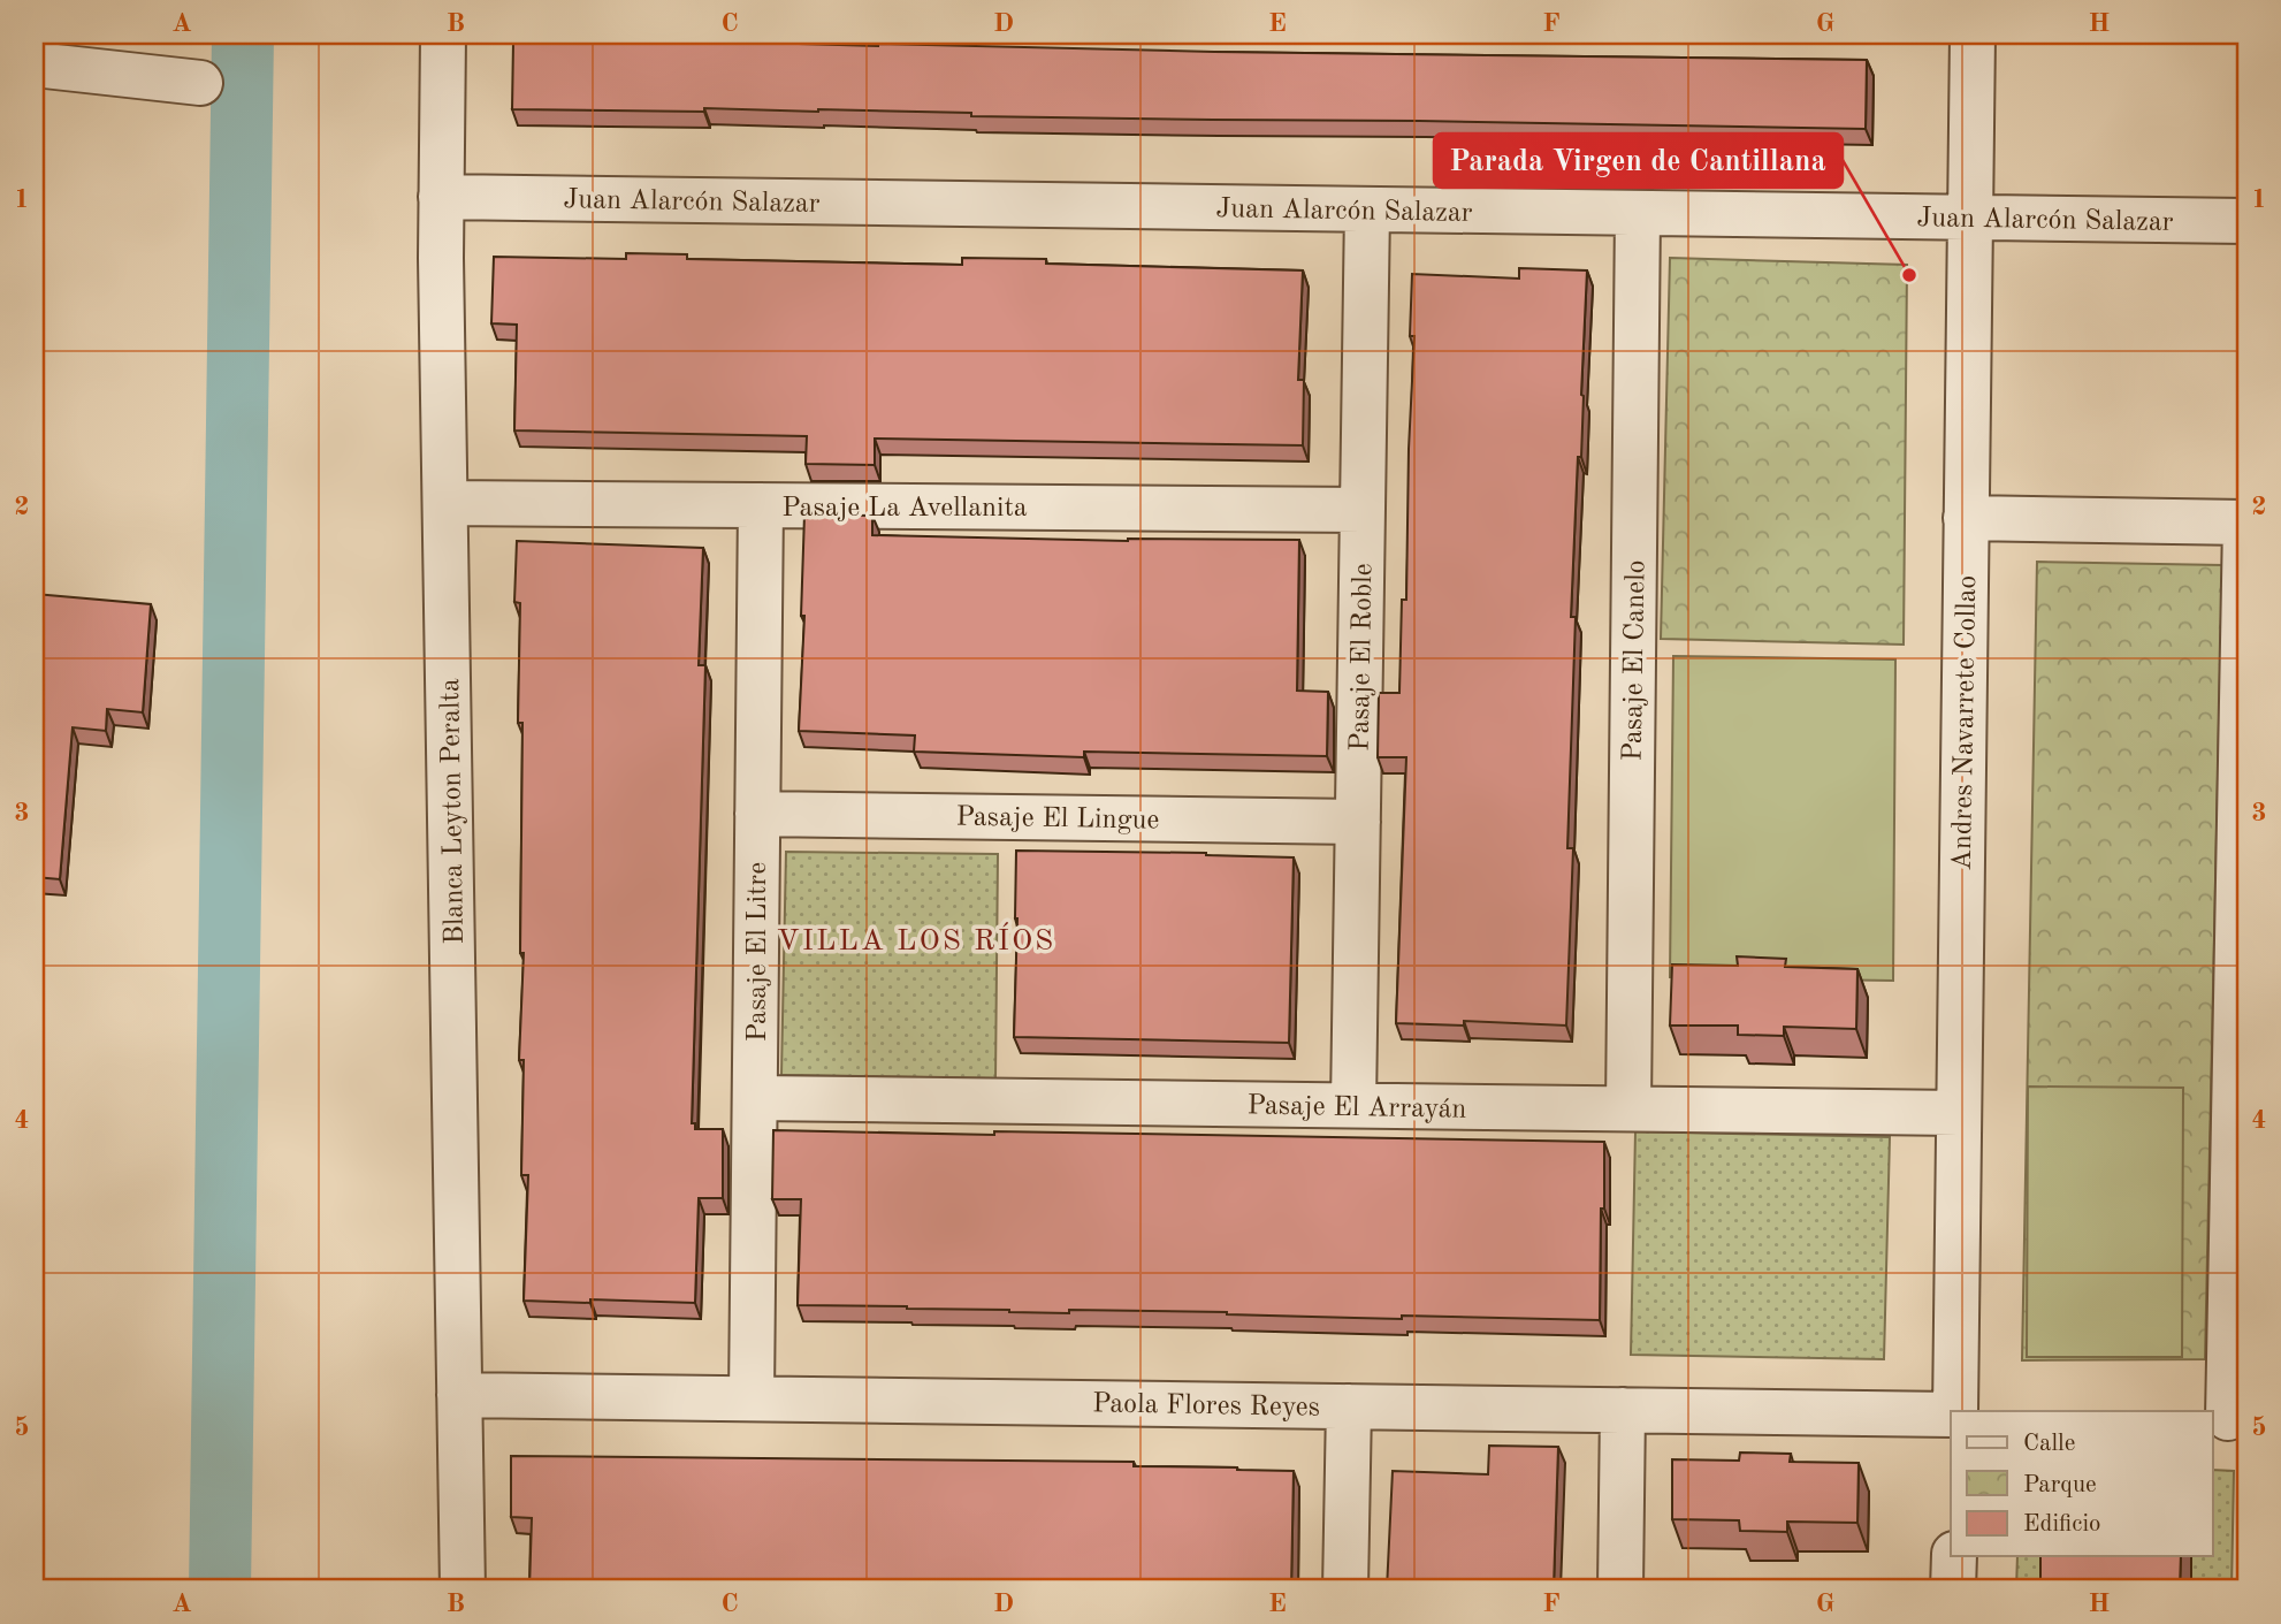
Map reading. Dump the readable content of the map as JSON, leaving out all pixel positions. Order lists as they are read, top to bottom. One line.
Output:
{"streets":{"street":["Juan Alarcón Salazar","Pasaje La Avellanita","Pasaje El Roble","Pasaje El Canelo","Andres Navarrete Collao","Blanca Leyton Peralta","Pasaje El Lingue","Pasaje El Litre","Pasaje El Arrayán","Paola Flores Reyes"]},"crossings":[["Juan Alarcón Salazar","Pasaje El Roble"],["Juan Alarcón Salazar","Pasaje El Canelo"],["Juan Alarcón Salazar","Andres Navarrete Collao"],["Juan Alarcón Salazar","Blanca Leyton Peralta"],["Pasaje La Avellanita","Pasaje El Roble"],["Pasaje La Avellanita","Blanca Leyton Peralta"],["Pasaje La Avellanita","Pasaje El Litre"],["Pasaje El Roble","Pasaje El Lingue"],["Pasaje El Roble","Pasaje El Arrayán"],["Pasaje El Canelo","Pasaje El Arrayán"],["Andres Navarrete Collao","Pasaje El Arrayán"],["Blanca Leyton Peralta","Paola Flores Reyes"],["Pasaje El Lingue","Pasaje El Litre"],["Pasaje El Litre","Pasaje El Arrayán"],["Pasaje El Litre","Paola Flores Reyes"]],"districts":["VILLA LOS RÍOS"],"places":["Parada Virgen de Cantillana"],"legend":["Calle","Parque","Edificio"],"grid":{"columns":["A","B","C","D","E","F","G","H"],"rows":["1","2","3","4","5"]}}
